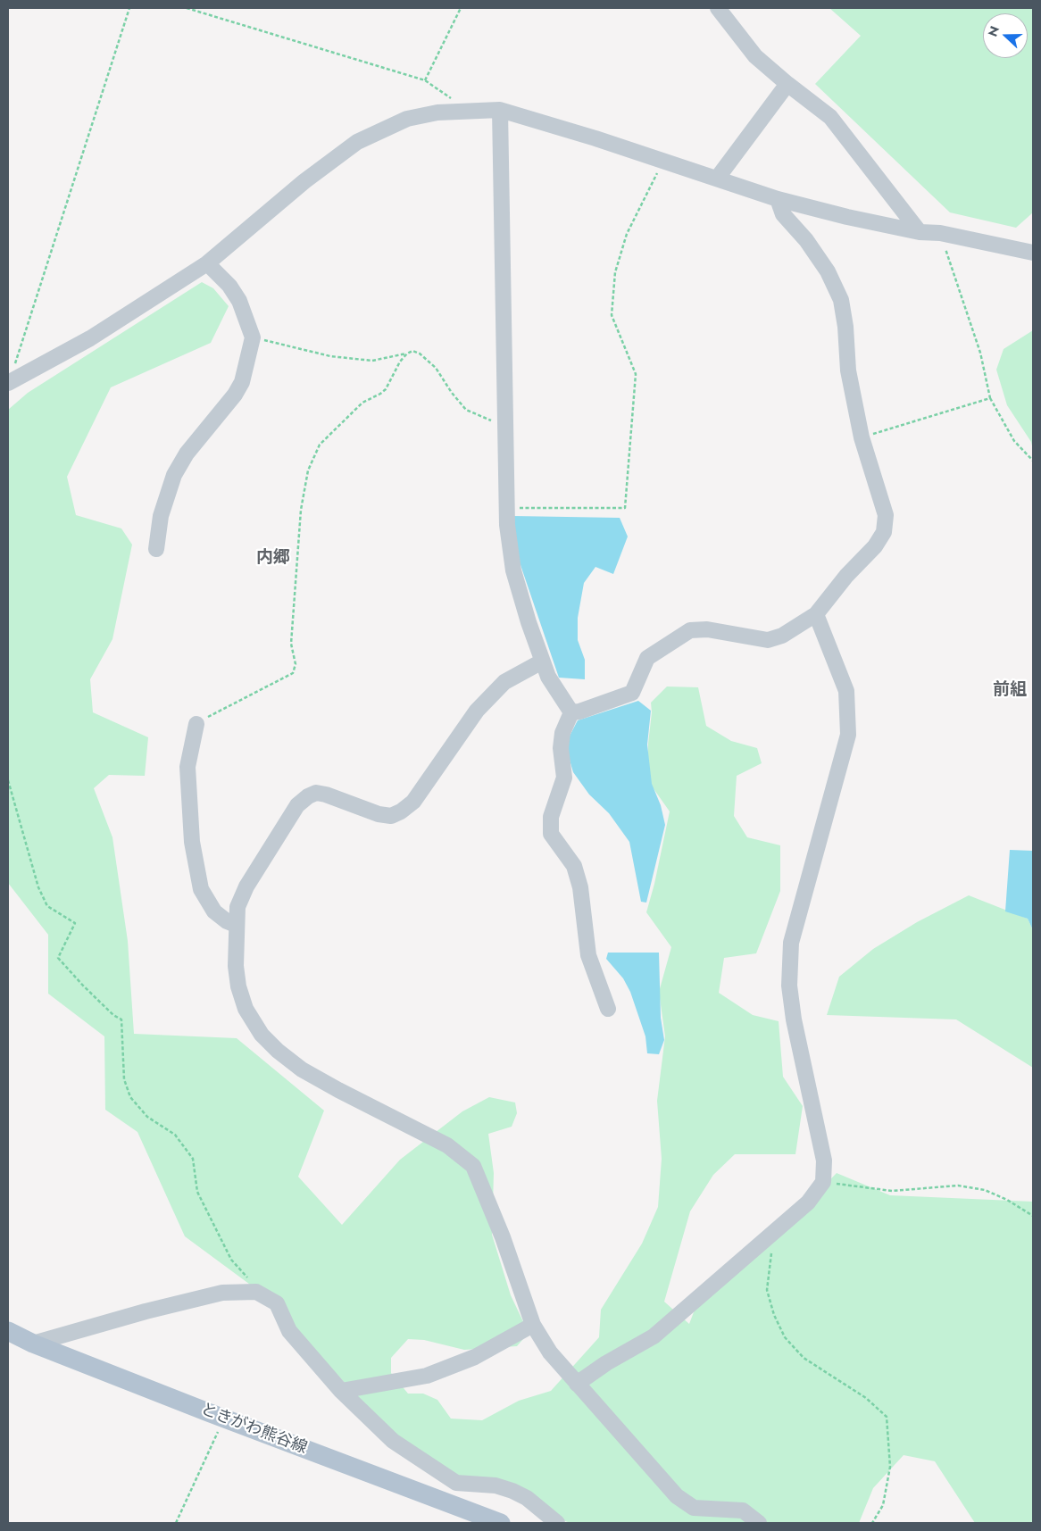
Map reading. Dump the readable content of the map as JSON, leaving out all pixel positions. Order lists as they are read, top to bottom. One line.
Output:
{"streets":{"main road":["ときがわ熊谷線"]},"districts":["内郷","前組"],"north":"left"}
